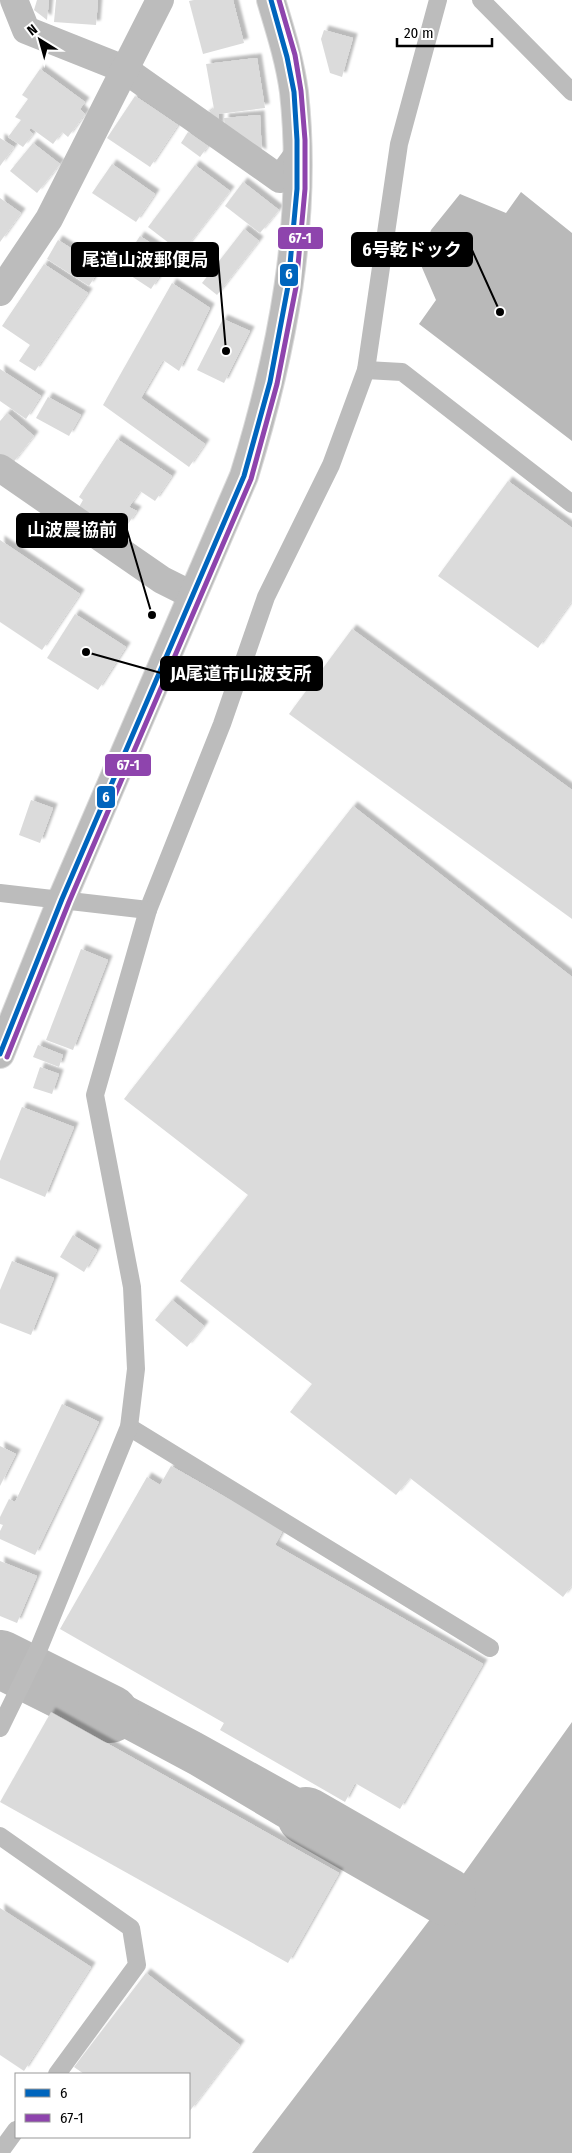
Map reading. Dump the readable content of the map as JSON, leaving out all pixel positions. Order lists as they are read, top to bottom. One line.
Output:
{"places":["6号乾ドック","尾道山波郵便局","山波農協前","JA尾道市山波支所"],"lines":["transit line 6","transit line 67-1"],"legend":["6","67-1"],"scale_bar":"20 m","north":"top left"}
